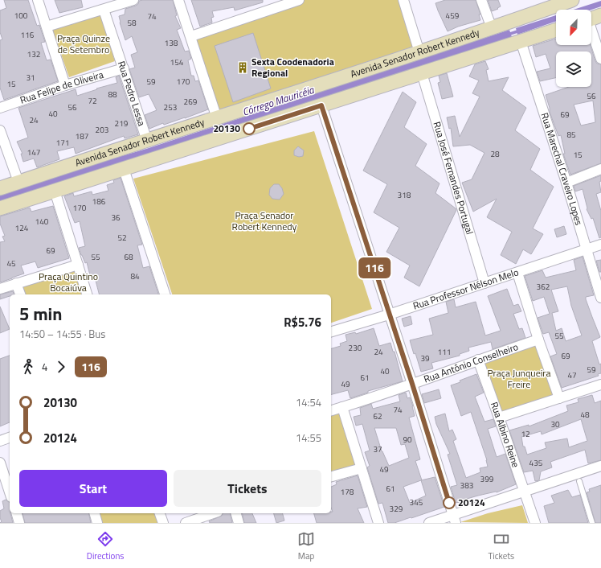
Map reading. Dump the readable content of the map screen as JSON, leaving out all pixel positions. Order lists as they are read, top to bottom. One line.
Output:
{"streets":{"street":["Avenida Senador Robert Kennedy","Rua Felipe de Oliveira","Rua Pedro Lessa","Rua Marechal Craveiro Lopes","Rua José Fernandes Portugal","Rua Professor Nélson Melo","Rua Antônio Conselheiro","Rua Albino Reine"]},"crossings":[["Avenida Senador Robert Kennedy","Rua Pedro Lessa"],["Avenida Senador Robert Kennedy","Rua Marechal Craveiro Lopes"],["Avenida Senador Robert Kennedy","Rua José Fernandes Portugal"],["Rua Felipe de Oliveira","Rua Pedro Lessa"],["Rua Marechal Craveiro Lopes","Rua Professor Nélson Melo"],["Rua José Fernandes Portugal","Rua Professor Nélson Melo"],["Rua Antônio Conselheiro","Rua Albino Reine"]],"water":["Córrego Mauricéia"],"parks":["Praça Quinze de Setembro","Praça Senador Robert Kennedy","Praça Quintino Bocaiúva","Praça Junqueira Freire"],"places":{"building":["Sexta Coodenadoria Regional"],"other":["20130","20124"]},"lines":["bus line 116"],"house_numbers":["100","459","74","58","116","138","132","154","31","59","170","15","88","56","72","269","56","253","40","69","24","219","203","85","187","171","147","28","15","318","186","170","36","140","124","52","69","55","68","45","84","362","55","230","24","111","69","39","59","40","47","61","49","74","48","62","30","12","90","37","435","49","399","383","61","178","345","329"],"north":"bottom left","page":{"on_map":"116","heading":["5 min","14:50 – 14:55 · Bus","R$5.76"],"legs":["4","116"],"list":[{"name":"20130","value":"14:54"},{"name":"20124","value":"14:55"}],"buttons":["Start","Tickets"],"tabs":["Directions","Map","Tickets"]}}
